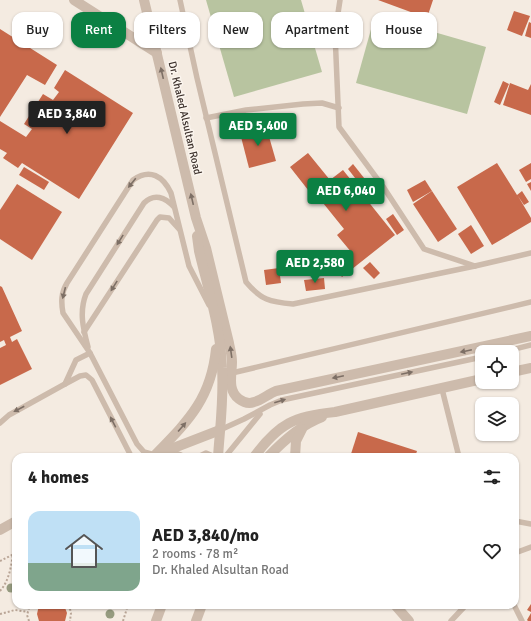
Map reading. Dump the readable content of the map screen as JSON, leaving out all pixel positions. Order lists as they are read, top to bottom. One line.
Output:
{"streets":{"street":["Dr. Khaled Alsultan Road"]},"page":{"chip":["Buy","Rent","Filters","New","Apartment","House"],"price":["AED 3,840","AED 5,400","AED 6,040","AED 2,580"],"heading":"4 homes","list":[{"name":"AED 3,840/mo","note":"2 rooms · 78 m² · Dr. Khaled Alsultan Road"}]}}
